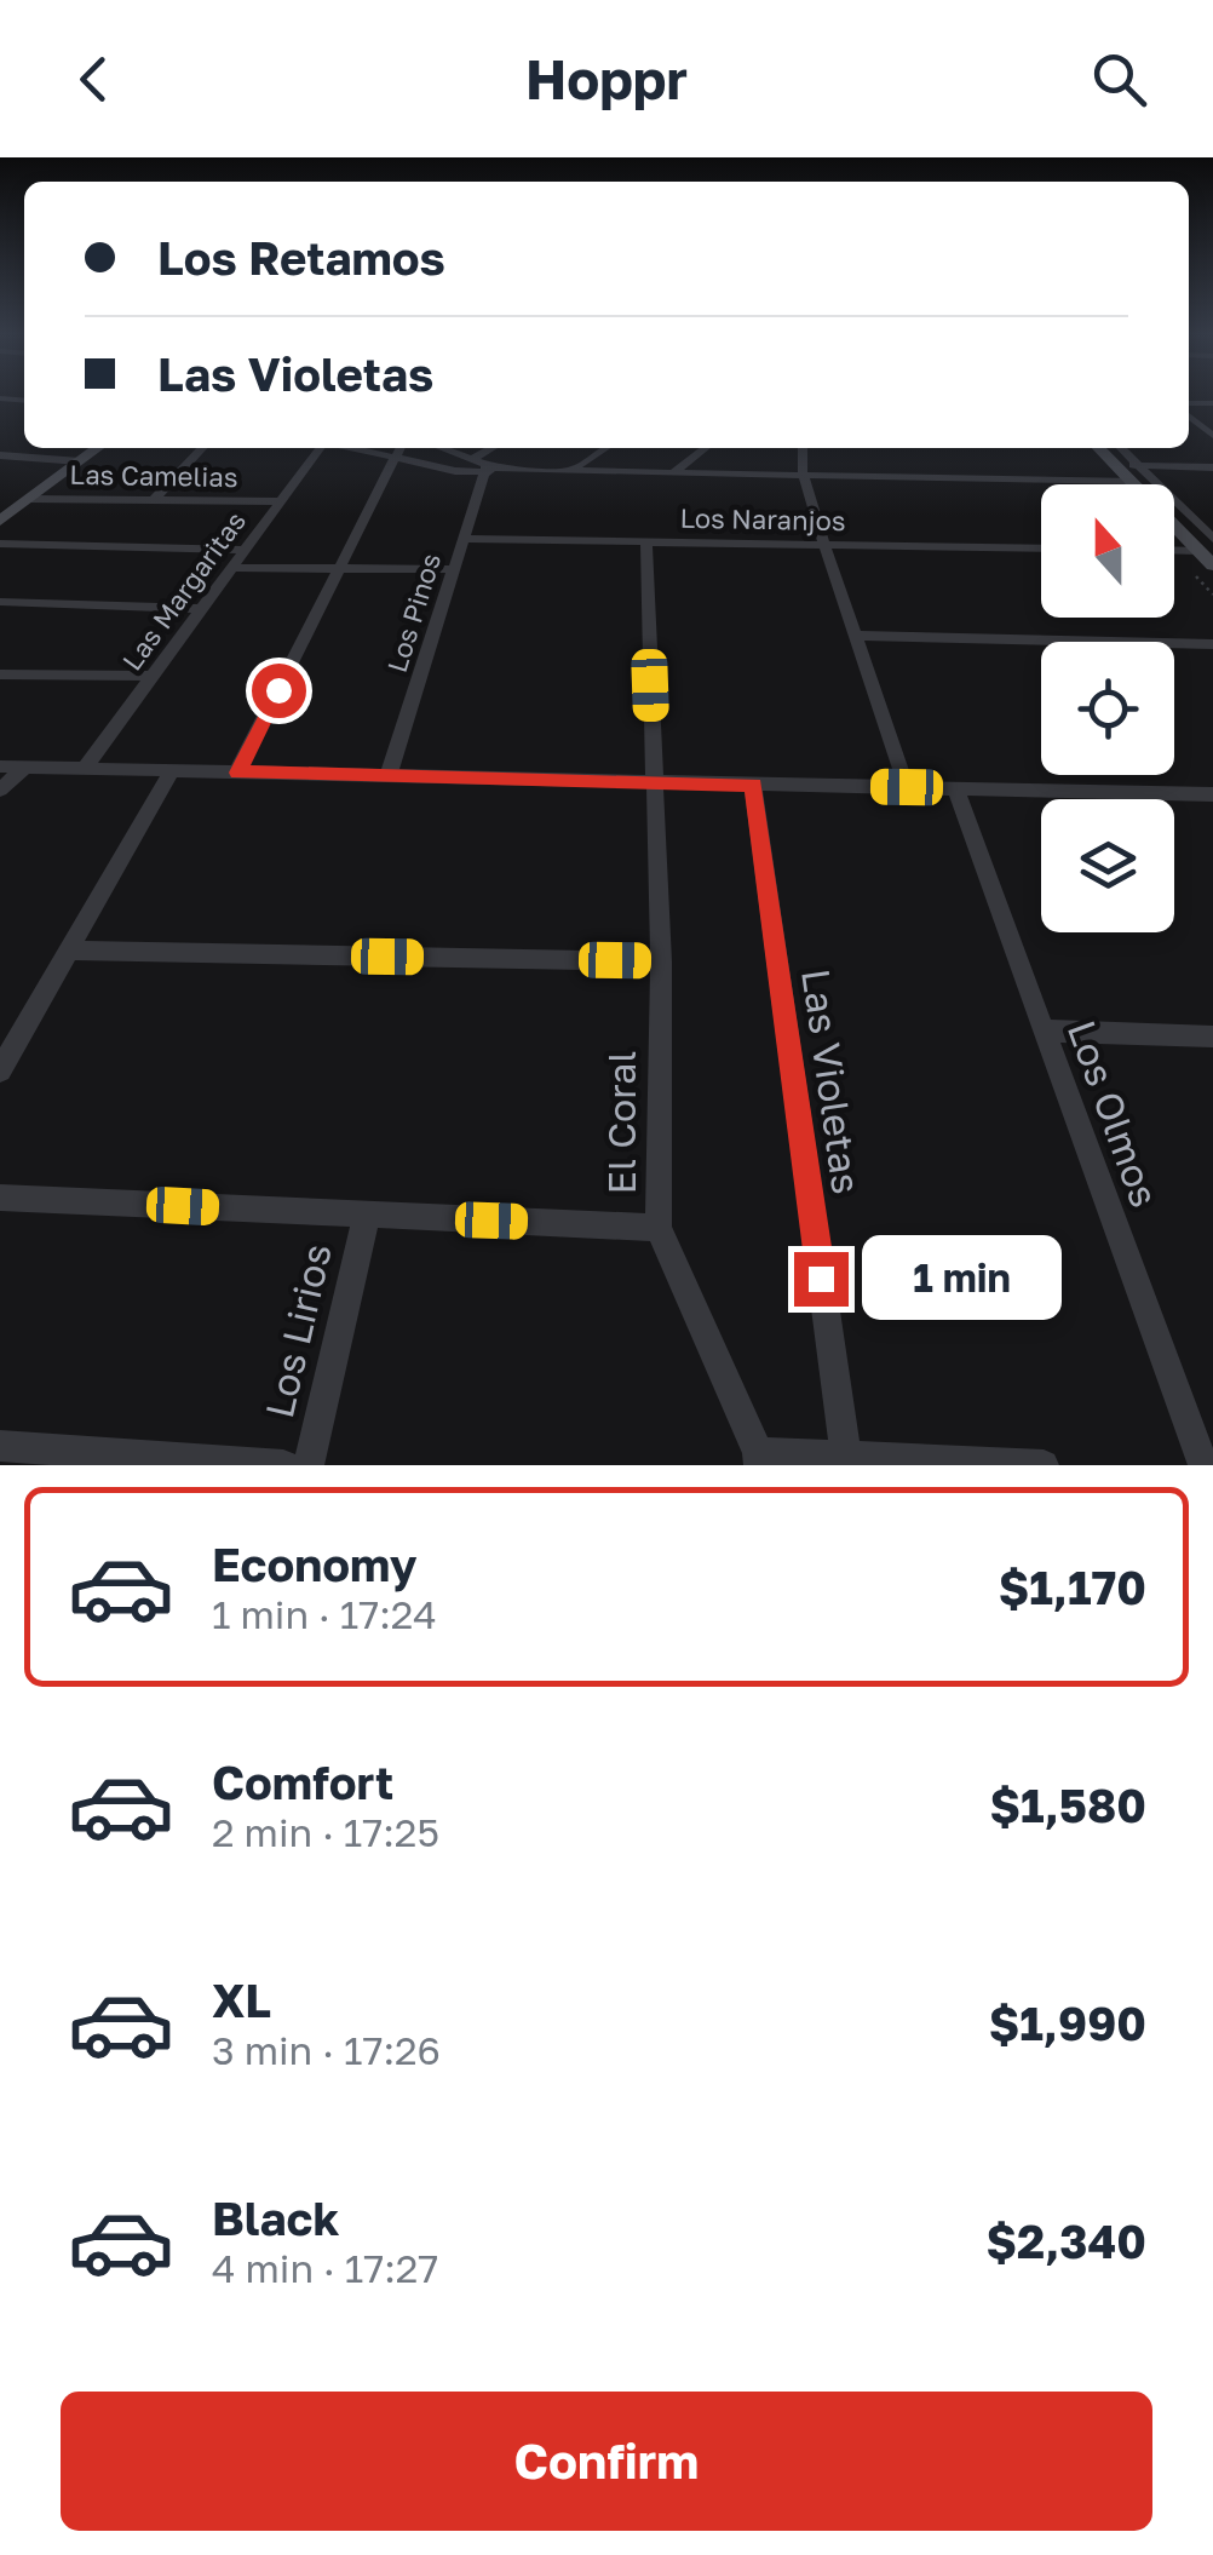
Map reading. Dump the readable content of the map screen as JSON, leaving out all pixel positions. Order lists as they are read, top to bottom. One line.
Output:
{"streets":{"street":["Las Camelias","Los Naranjos","Las Margaritas","Los Pinos","Las Violetas","Los Olmos","El Coral","Los Lirios"]},"crossings":[["Las Camelias","Las Margaritas"],["Los Naranjos","Los Pinos"],["Los Naranjos","El Coral"]],"north":"top","page":{"header":"Hoppr","banner":["Los Retamos","Las Violetas"],"bubble":"1 min","list":[{"name":"Economy","note":"1 min · 17:24","value":"$1,170"},{"name":"Comfort","note":"2 min · 17:25","value":"$1,580"},{"name":"XL","note":"3 min · 17:26","value":"$1,990"},{"name":"Black","note":"4 min · 17:27","value":"$2,340"}],"buttons":"Confirm"}}
